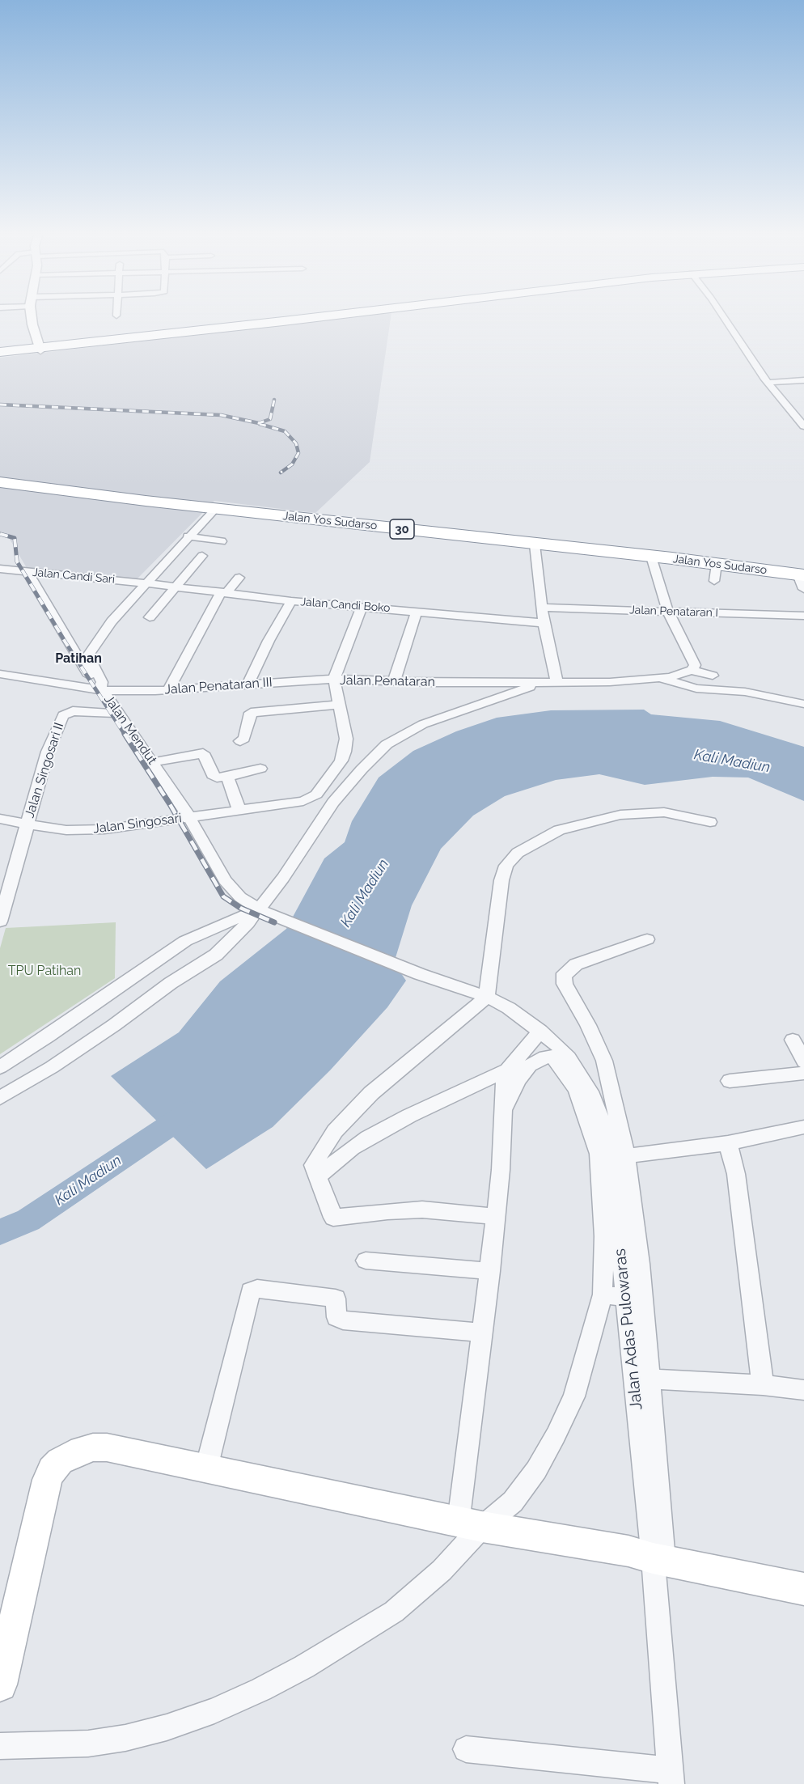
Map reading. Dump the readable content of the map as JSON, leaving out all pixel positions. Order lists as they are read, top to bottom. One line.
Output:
{"streets":{"highway":["Jalan Yos Sudarso","30"],"street":["Jalan Candi Sari","Jalan Candi Boko","Jalan Penataran I","Jalan Penataran","Jalan Penataran III","Jalan Mendut","Jalan Singosari II","Jalan Singosari","Jalan Adas Pulowaras"]},"crossings":[["Jalan Candi Sari","Jalan Candi Boko"],["Jalan Candi Sari","Jalan Mendut"],["Jalan Penataran","Jalan Penataran III"],["Jalan Penataran","Jalan Mendut"],["Jalan Penataran","Jalan Singosari"],["Jalan Penataran III","Jalan Mendut"],["Jalan Mendut","Jalan Singosari II"],["Jalan Mendut","Jalan Singosari"],["Jalan Mendut","Jalan Adas Pulowaras"],["Jalan Singosari II","Jalan Singosari"]],"districts":["Patihan"],"water":["Kali Madiun"],"parks":["TPU Patihan"]}
